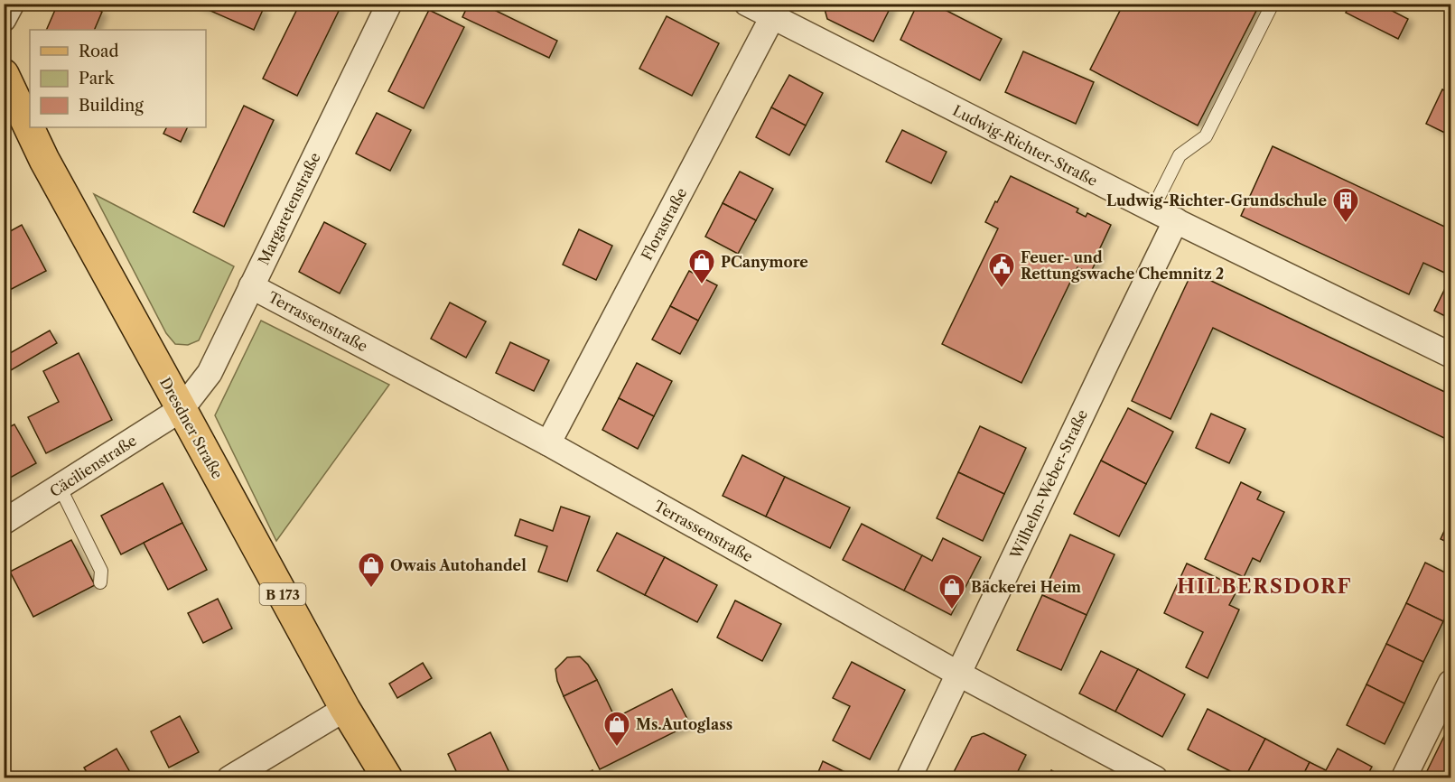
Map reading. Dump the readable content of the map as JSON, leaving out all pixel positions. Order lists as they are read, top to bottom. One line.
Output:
{"streets":{"main road":["Dresdner Straße","B 173"],"street":["Ludwig-Richter-Straße","Margaretenstraße","Florastraße","Terrassenstraße","Cäcilienstraße","Wilhelm-Weber-Straße"]},"crossings":[["Ludwig-Richter-Straße","Florastraße"],["Ludwig-Richter-Straße","Wilhelm-Weber-Straße"],["Margaretenstraße","Terrassenstraße"],["Margaretenstraße","Dresdner Straße"],["Margaretenstraße","Cäcilienstraße"],["Florastraße","Terrassenstraße"],["Terrassenstraße","Wilhelm-Weber-Straße"],["Dresdner Straße","Cäcilienstraße"]],"districts":["HILBERSDORF"],"places":{"building":["Ludwig-Richter-Grundschule"],"shop":["PCanymore","Owais Autohandel","Bäckerei Heim","Ms.Autoglass"],"public building":["Feuer- und Rettungswache Chemnitz 2"]},"legend":["Road","Park","Building"]}
